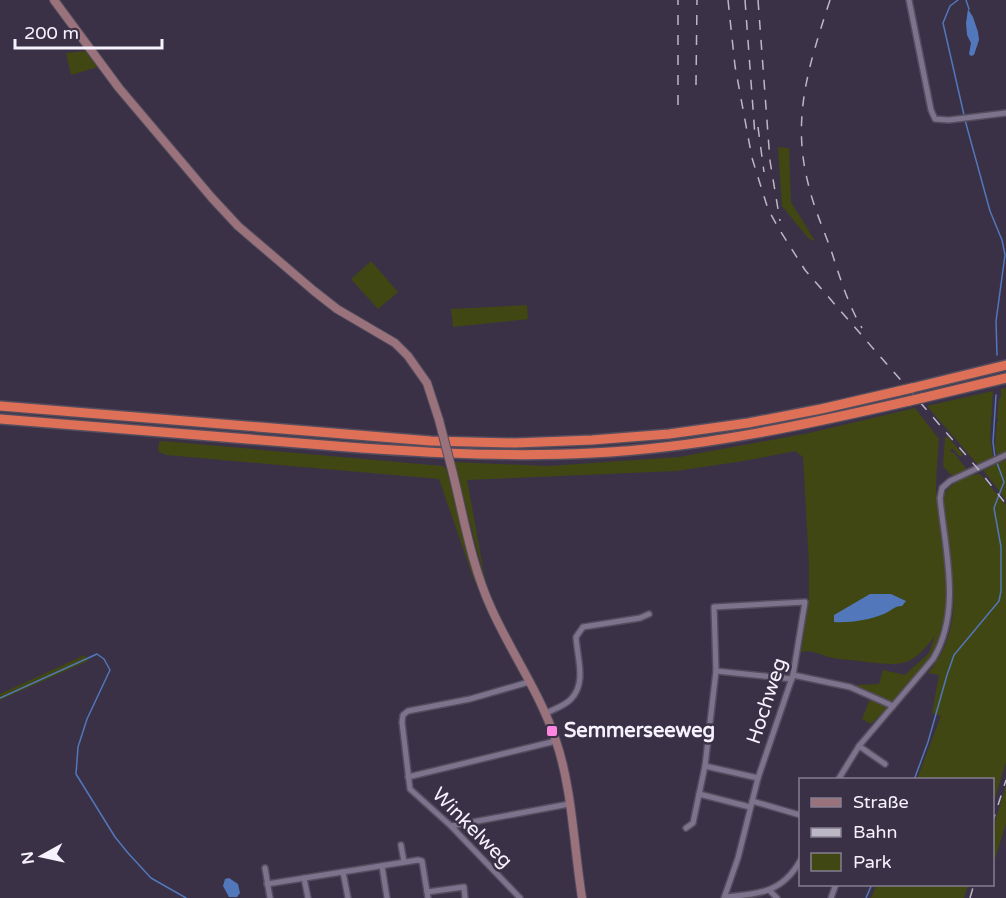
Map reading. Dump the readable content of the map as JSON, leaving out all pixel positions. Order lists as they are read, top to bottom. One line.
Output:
{"streets":{"street":["Hochweg","Winkelweg"]},"places":{"transit":["Semmerseeweg"]},"legend":["Straße","Bahn","Park"],"scale_bar":"200 m","north":"left"}
